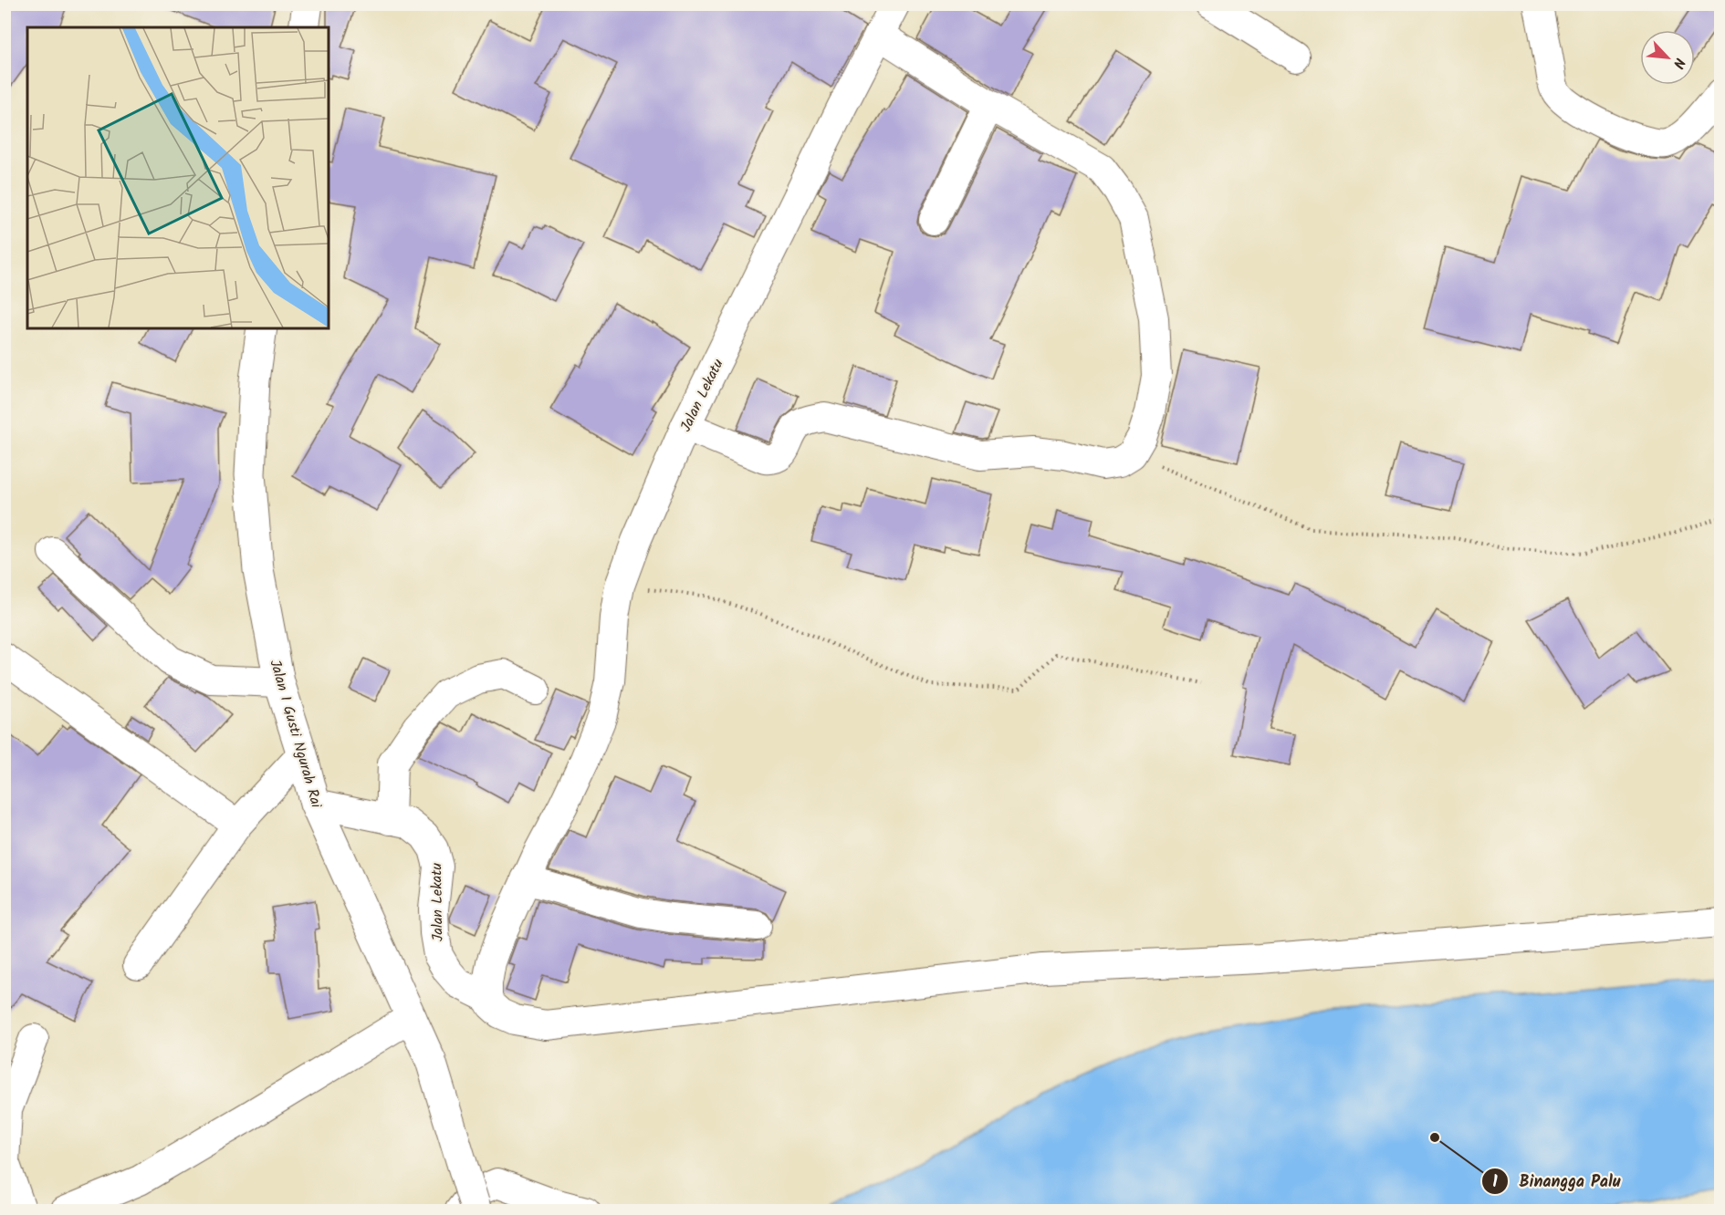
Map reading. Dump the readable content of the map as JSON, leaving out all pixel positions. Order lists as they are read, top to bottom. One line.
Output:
{"streets":{"main road":["Jalan I Gusti Ngurah Rai"],"street":["Jalan Lekatu"]},"crossings":[["Jalan Lekatu","Jalan I Gusti Ngurah Rai"]],"places":["Binangga Palu"],"north":"bottom right"}
